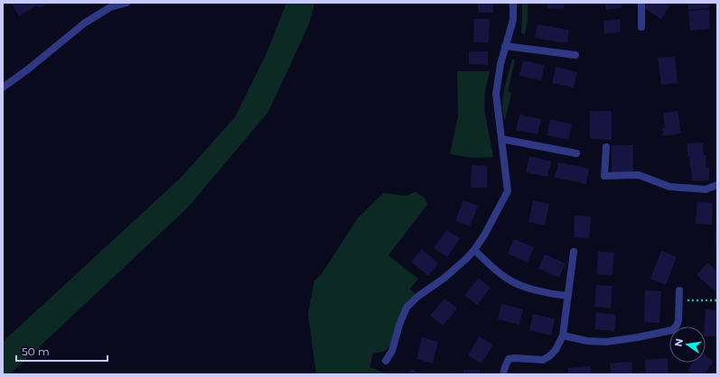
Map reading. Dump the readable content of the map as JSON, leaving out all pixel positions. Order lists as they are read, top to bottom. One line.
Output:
{"scale_bar":"50 m","north":"left"}
